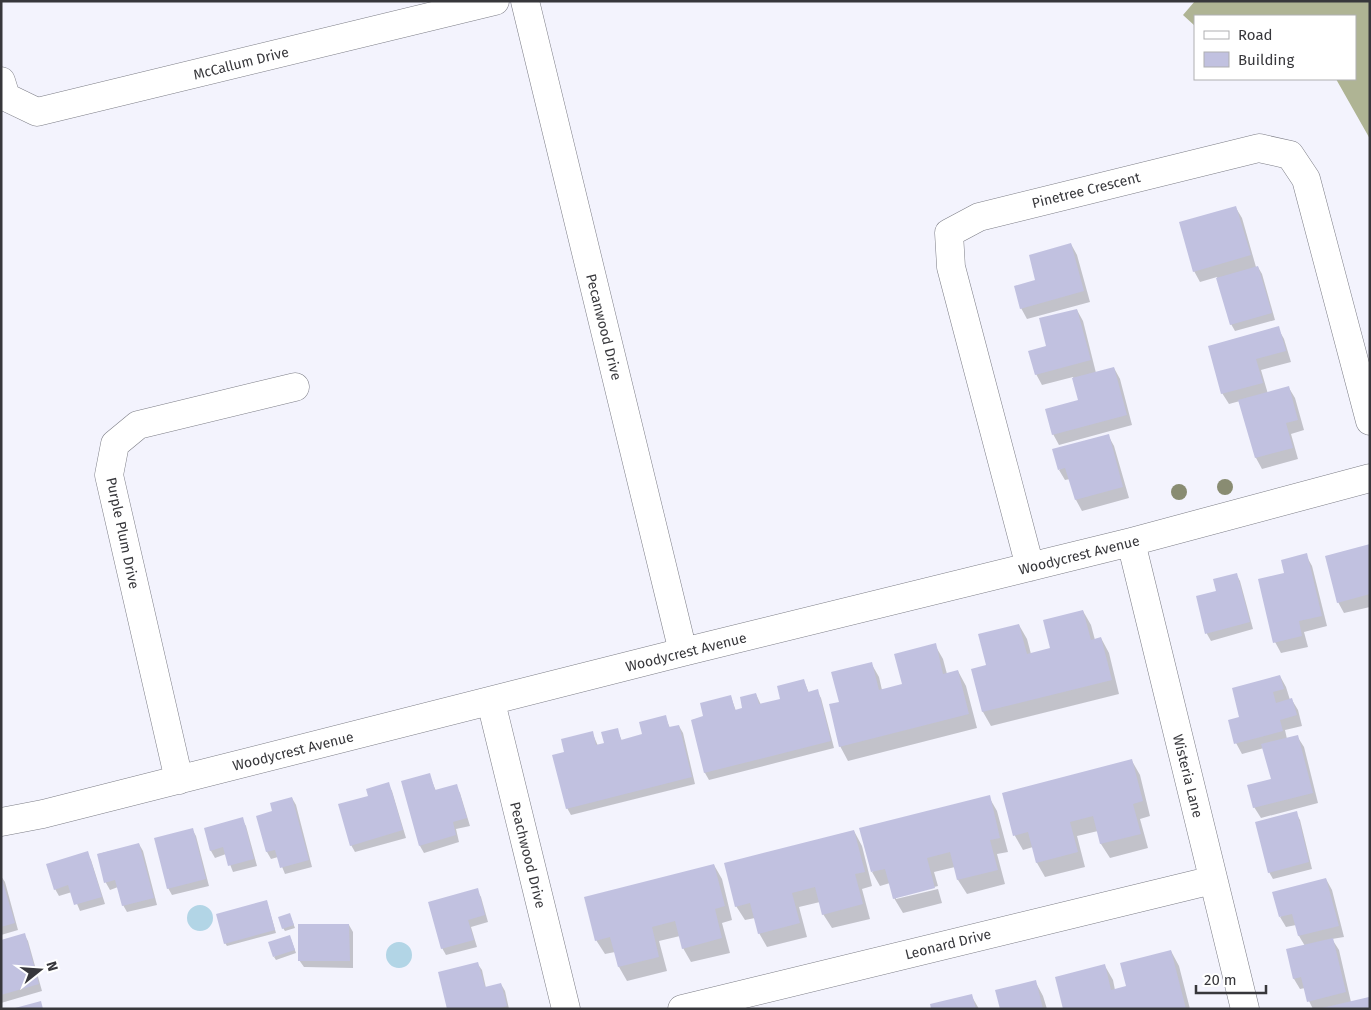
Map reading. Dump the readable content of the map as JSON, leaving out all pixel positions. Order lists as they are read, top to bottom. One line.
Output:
{"streets":{"street":["McCallum Drive","Pinetree Crescent","Pecanwood Drive","Purple Plum Drive","Woodycrest Avenue","Wisteria Lane","Peachwood Drive","Leonard Drive"]},"crossings":[["Pinetree Crescent","Woodycrest Avenue"],["Pecanwood Drive","Woodycrest Avenue"],["Purple Plum Drive","Woodycrest Avenue"],["Woodycrest Avenue","Wisteria Lane"],["Woodycrest Avenue","Peachwood Drive"],["Wisteria Lane","Leonard Drive"]],"legend":["Road","Building"],"scale_bar":"20 m","north":"right"}
